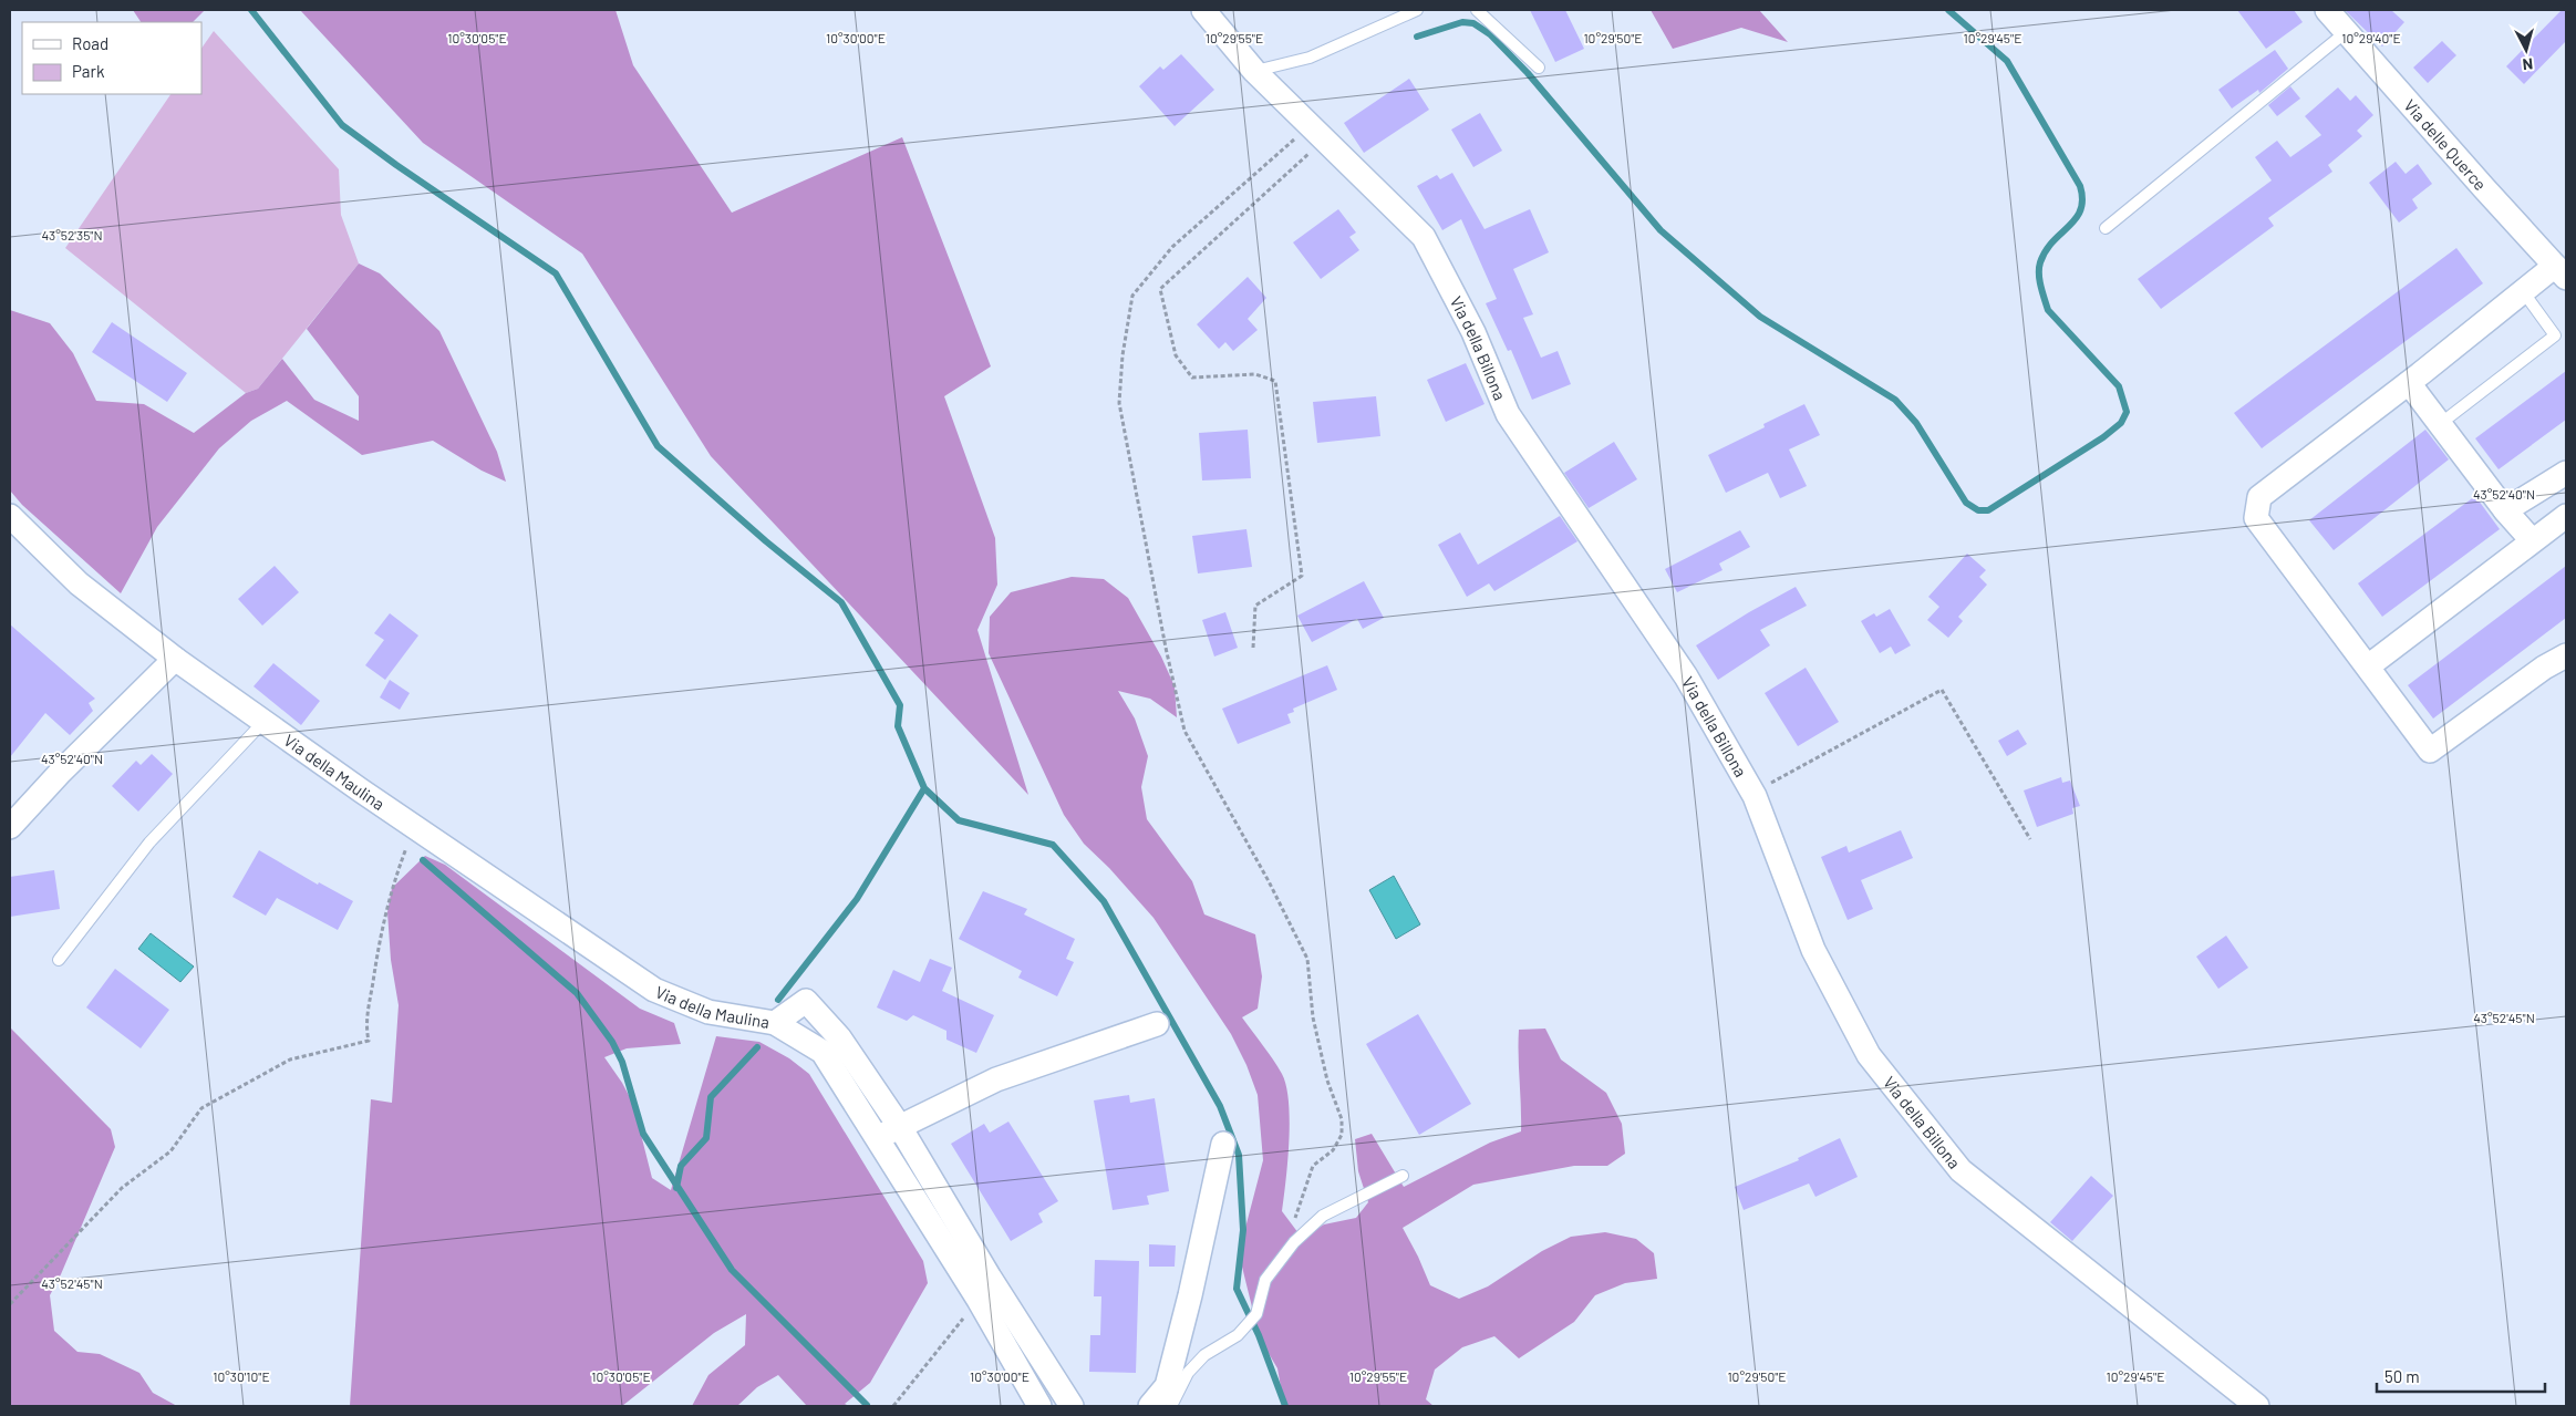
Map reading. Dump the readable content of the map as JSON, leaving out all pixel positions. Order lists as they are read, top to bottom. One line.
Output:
{"streets":{"street":["Via delle Querce","Via della Billona","Via della Maulina"]},"legend":["Road","Park"],"scale_bar":"50 m","north":"bottom","coordinates":["10°30'05\"E","10°30'00\"E","10°29'55\"E","10°29'50\"E","10°29'45\"E","10°29'40\"E","43°52'35\"N","43°52'40\"N","43°52'45\"N","10°30'10\"E"]}
